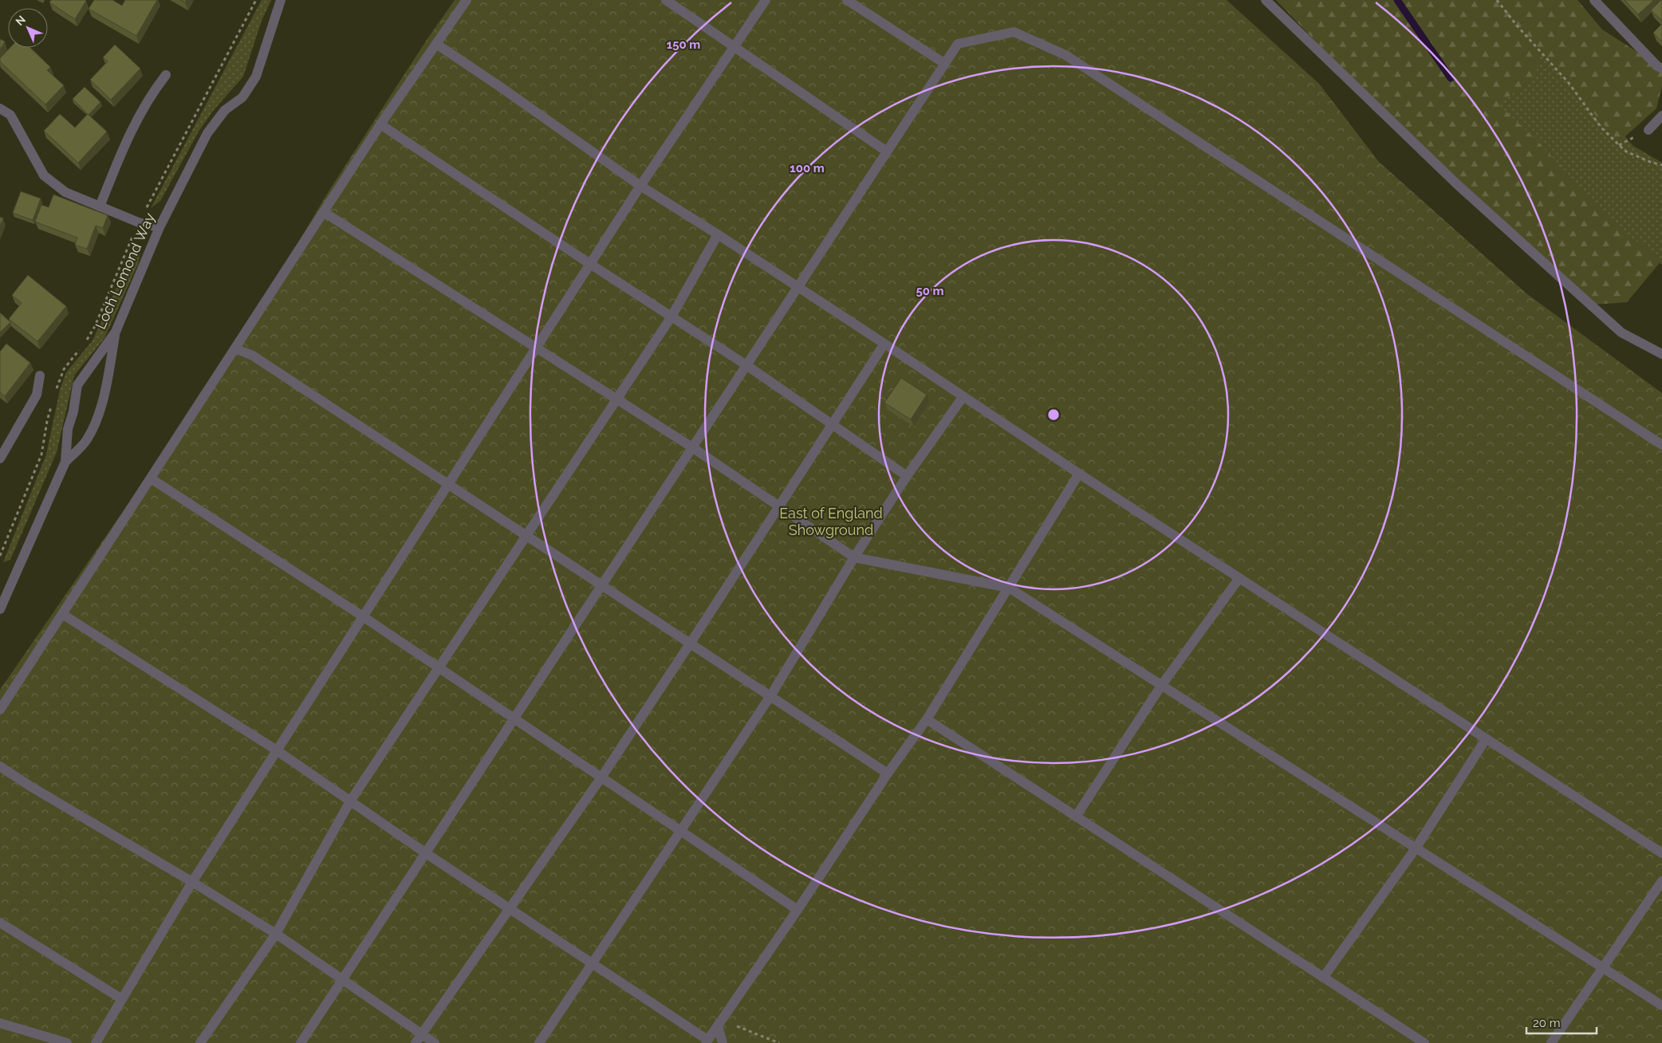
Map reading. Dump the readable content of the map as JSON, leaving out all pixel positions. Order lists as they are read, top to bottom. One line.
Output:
{"streets":{"street":["Loch Lomond Way"]},"parks":["East of England Showground"],"scale_bar":"20 m","north":"top left","rings":["150 m","100 m","50 m"]}
